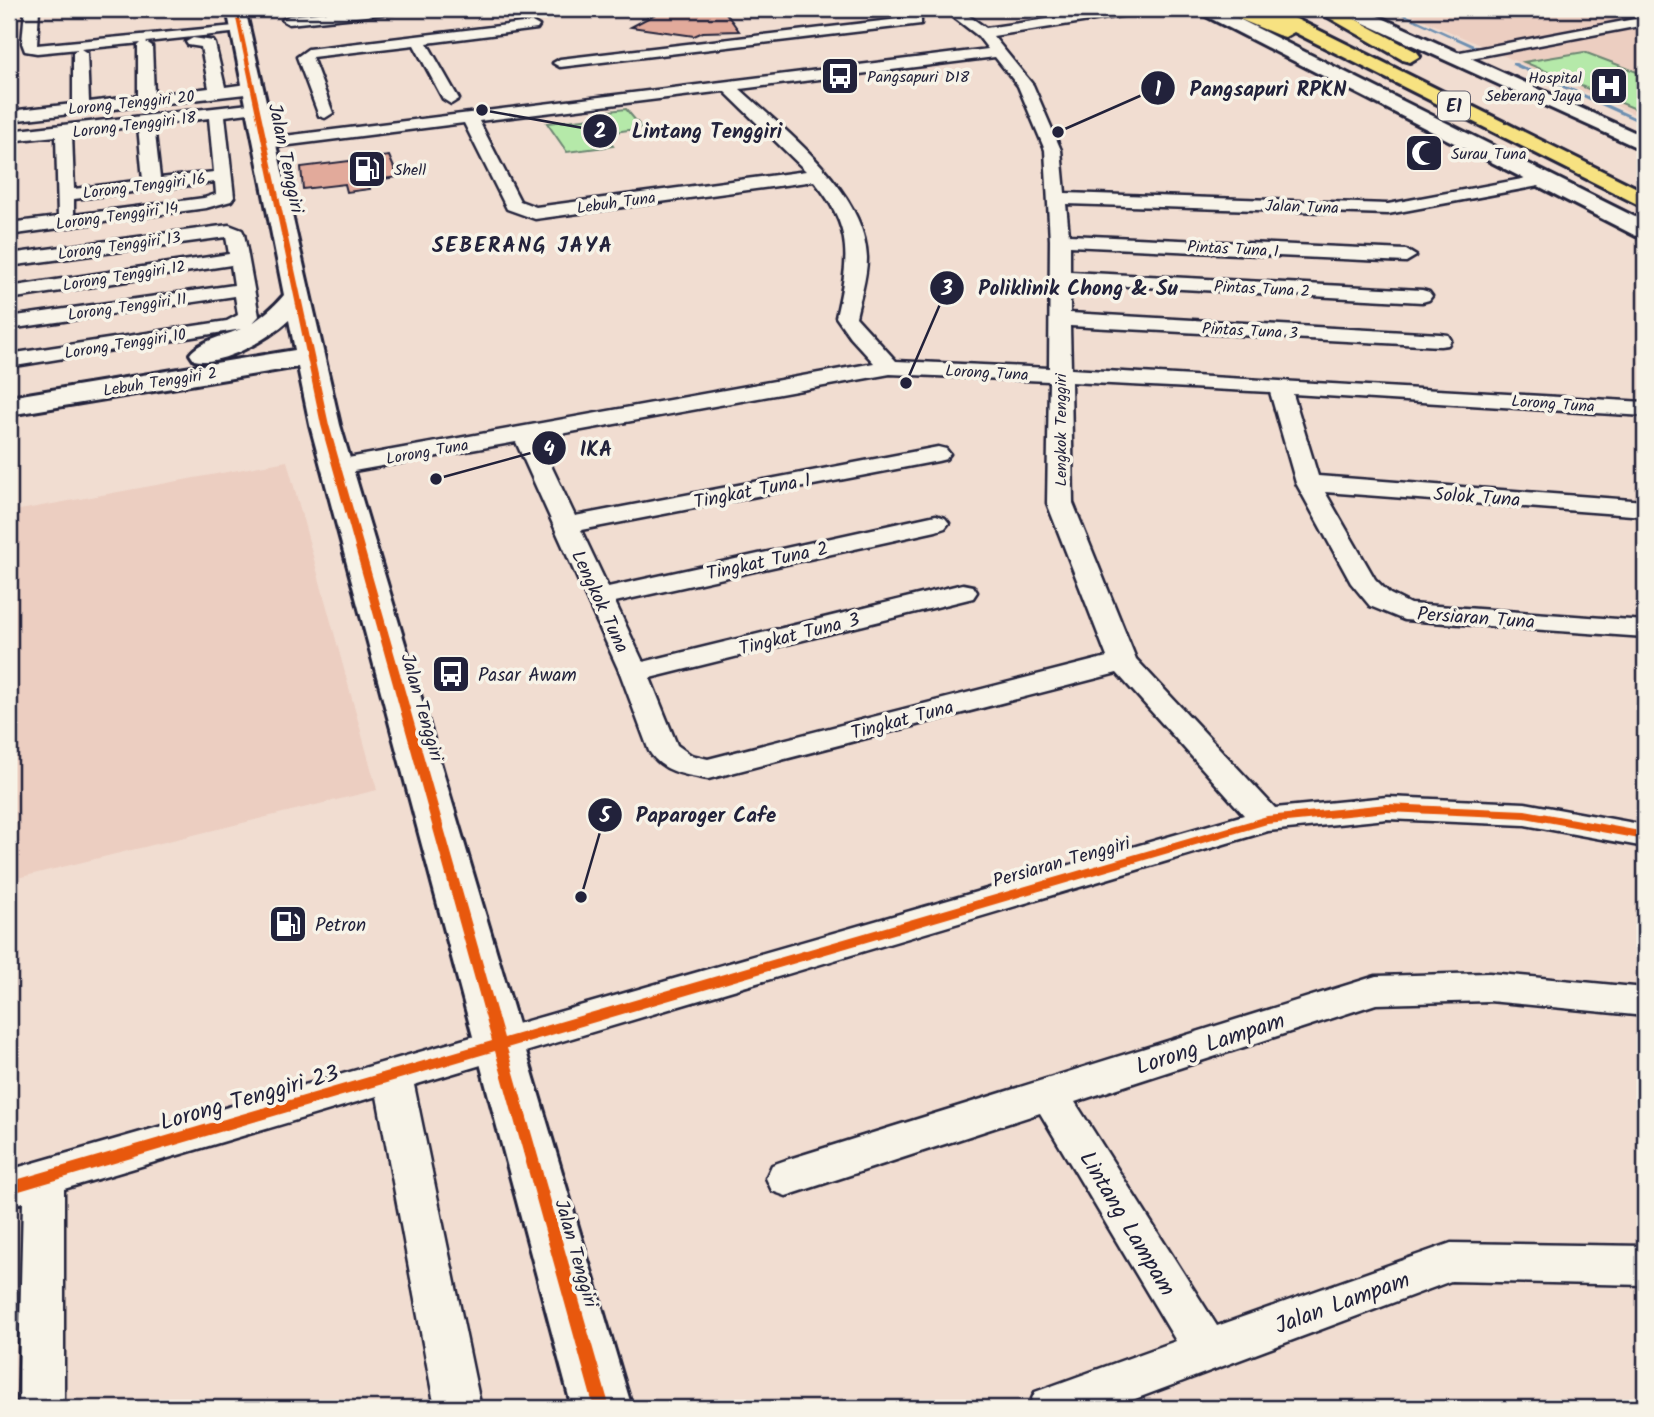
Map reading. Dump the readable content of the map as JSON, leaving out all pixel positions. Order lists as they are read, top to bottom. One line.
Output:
{"streets":{"highway":["E1"],"street":["Lorong Tenggiri 20","Lorong Tenggiri 18","Jalan Tenggiri","Lorong Tenggiri 16","Lebuh Tuna","Jalan Tuna","Lorong Tenggiri 14","Lorong Tenggiri 13","Pintas Tuna 1","Lorong Tenggiri 12","Pintas Tuna 2","Lorong Tenggiri 11","Pintas Tuna 3","Lorong Tenggiri 10","Lorong Tuna","Lebuh Tenggiri 2","Lengkok Tenggiri","Tingkat Tuna 1","Solok Tuna","Tingkat Tuna 2","Lengkok Tuna","Persiaran Tuna","Tingkat Tuna 3","Tingkat Tuna","Persiaran Tenggiri","Lorong Lampam","Lorong Tenggiri 23","Lintang Lampam","Jalan Lampam"]},"crossings":[["Lorong Tenggiri 20","Lorong Tenggiri 18"],["Lorong Tenggiri 20","Jalan Tenggiri"],["Lorong Tenggiri 18","Jalan Tenggiri"],["Jalan Tenggiri","Lorong Tuna"],["Jalan Tenggiri","Lebuh Tenggiri 2"],["Jalan Tenggiri","Persiaran Tenggiri"],["Jalan Tenggiri","Lorong Tenggiri 23"],["Lorong Tenggiri 16","Lorong Tenggiri 14"],["Jalan Tuna","Lengkok Tenggiri"],["Lorong Tenggiri 13","Lorong Tenggiri 12"],["Pintas Tuna 1","Lengkok Tenggiri"],["Pintas Tuna 2","Lengkok Tenggiri"],["Lorong Tenggiri 11","Lorong Tenggiri 10"],["Pintas Tuna 3","Lengkok Tenggiri"],["Lorong Tuna","Lengkok Tenggiri"],["Lorong Tuna","Lengkok Tuna"],["Lorong Tuna","Persiaran Tuna"],["Lengkok Tenggiri","Tingkat Tuna"],["Lengkok Tenggiri","Persiaran Tenggiri"],["Tingkat Tuna 1","Lengkok Tuna"],["Solok Tuna","Persiaran Tuna"],["Tingkat Tuna 2","Lengkok Tuna"],["Lengkok Tuna","Tingkat Tuna 3"],["Lengkok Tuna","Tingkat Tuna"],["Persiaran Tenggiri","Lorong Tenggiri 23"],["Lorong Lampam","Lintang Lampam"],["Lintang Lampam","Jalan Lampam"]],"districts":["SEBERANG JAYA"],"places":{"bus stop":["Pangsapuri D18","Pasar Awam"],"hospital":["Hospital Seberang Jaya"],"other":["Lintang Tenggiri","Pangsapuri RPKN","Poliklinik Chong & Su","IKA","Paparoger Cafe"],"mosque":["Surau Tuna"],"fuel station":["Shell","Petron"]}}
